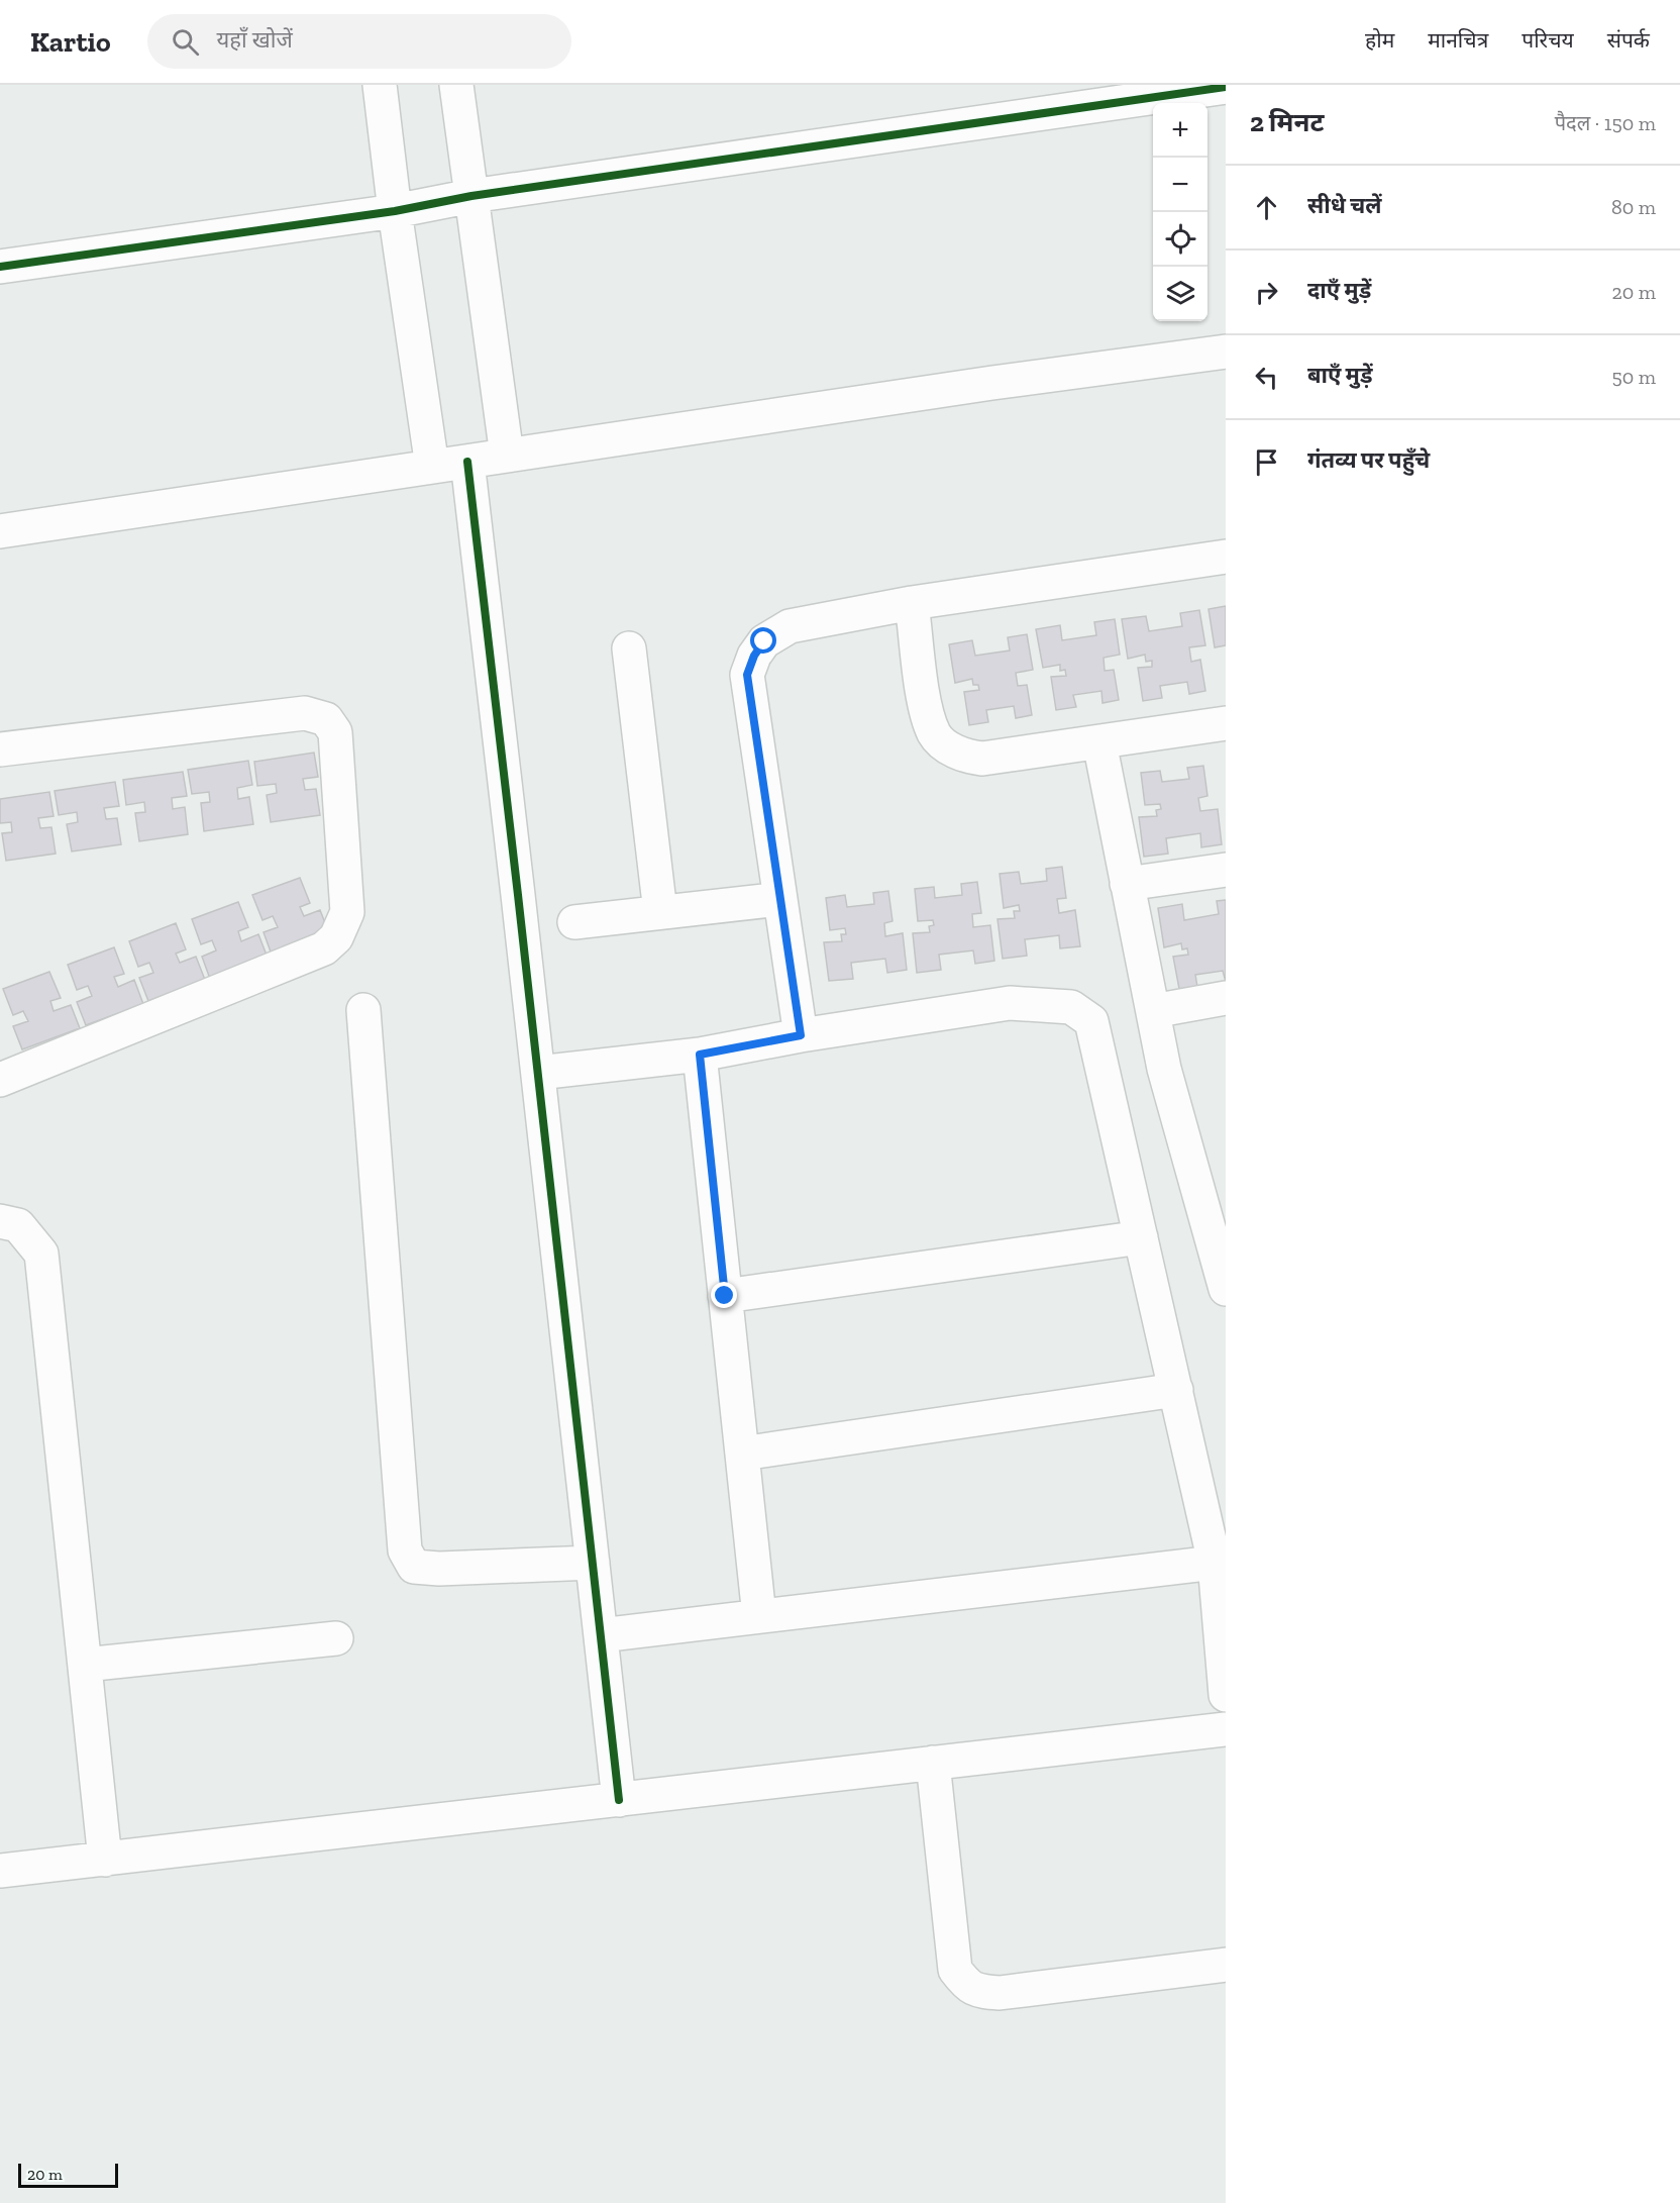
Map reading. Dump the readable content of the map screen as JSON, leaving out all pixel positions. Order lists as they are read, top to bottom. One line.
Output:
{"scale_bar":"20 m","page":{"header":"Kartio","search":"यहाँ खोजें","nav":["होम","मानचित्र","परिचय","संपर्क"],"heading":["2 मिनट","पैदल · 150 m"],"map_buttons":["+","−"],"list":[["सीधे चलें","80 m"],["दाएँ मुड़ें","20 m"],["बाएँ मुड़ें","50 m"],"गंतव्य पर पहुँचे"],"scale":"20 m"}}
